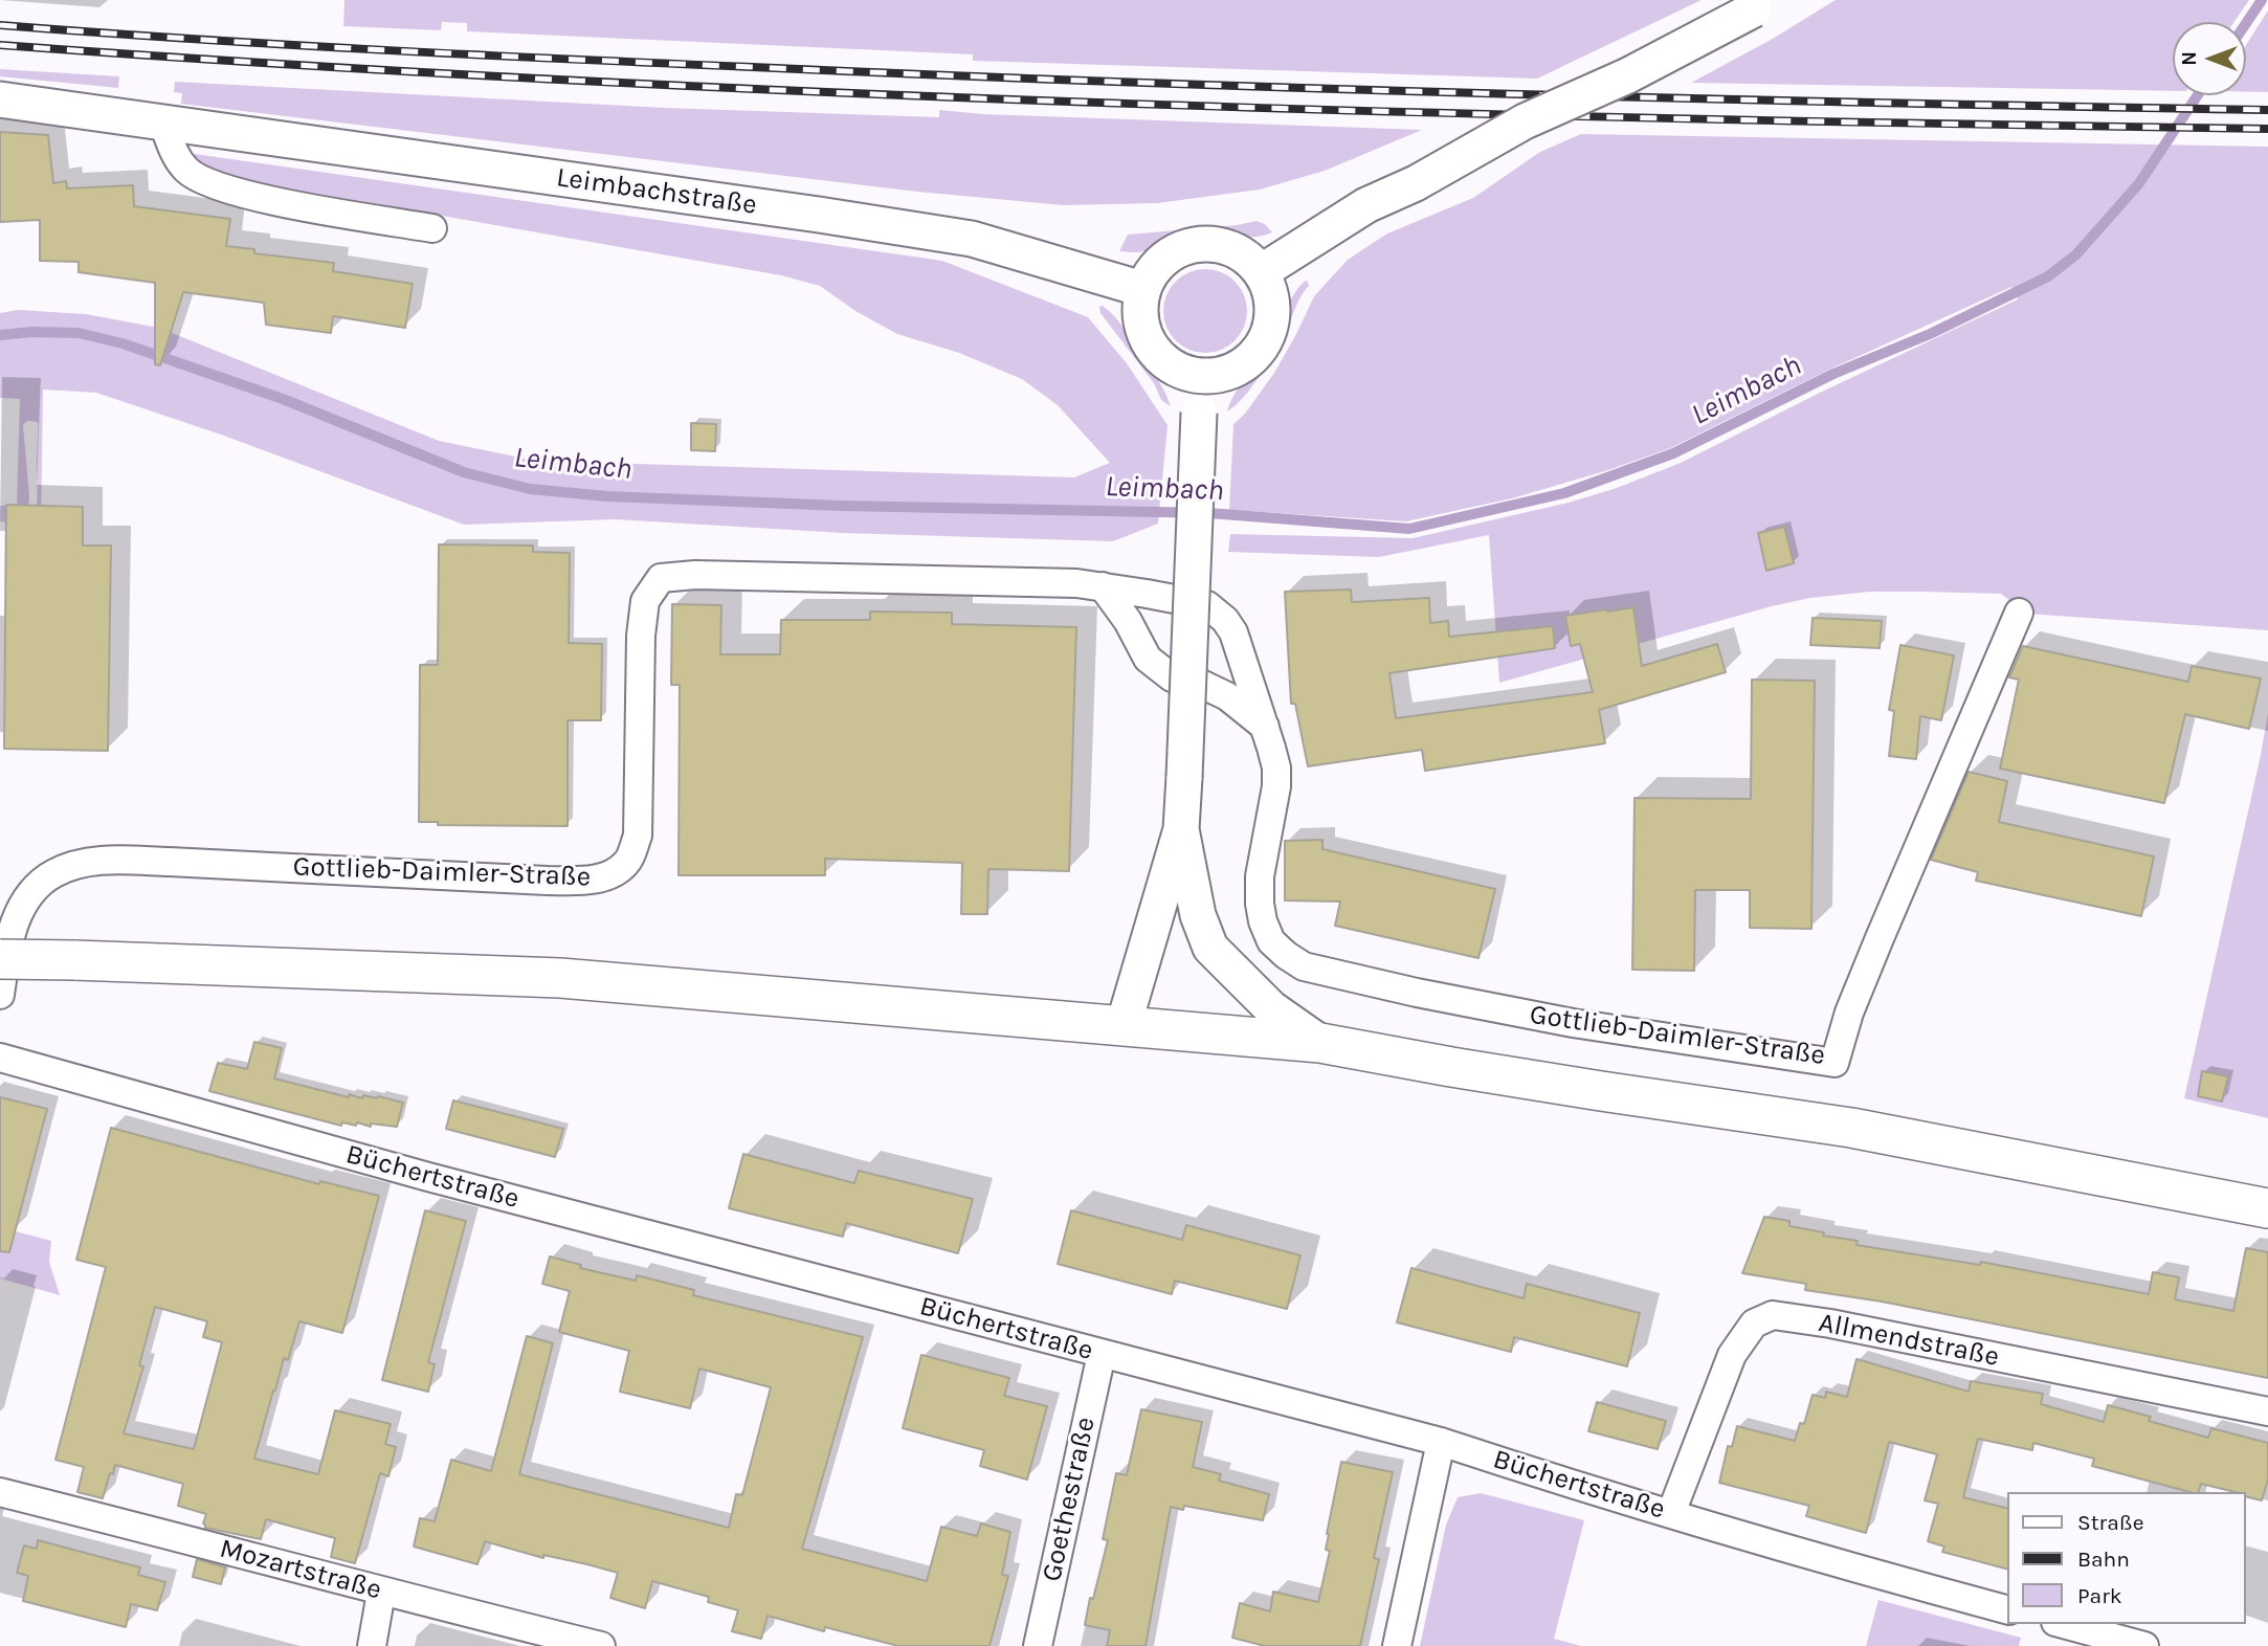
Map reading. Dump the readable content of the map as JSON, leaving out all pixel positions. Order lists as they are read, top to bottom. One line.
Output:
{"streets":{"street":["Leimbachstraße","Gottlieb-Daimler-Straße","Büchertstraße","Allmendstraße","Goethestraße","Mozartstraße"]},"crossings":[["Büchertstraße","Allmendstraße"],["Büchertstraße","Goethestraße"]],"water":["Leimbach"],"legend":["Straße","Bahn","Park"],"north":"left"}
